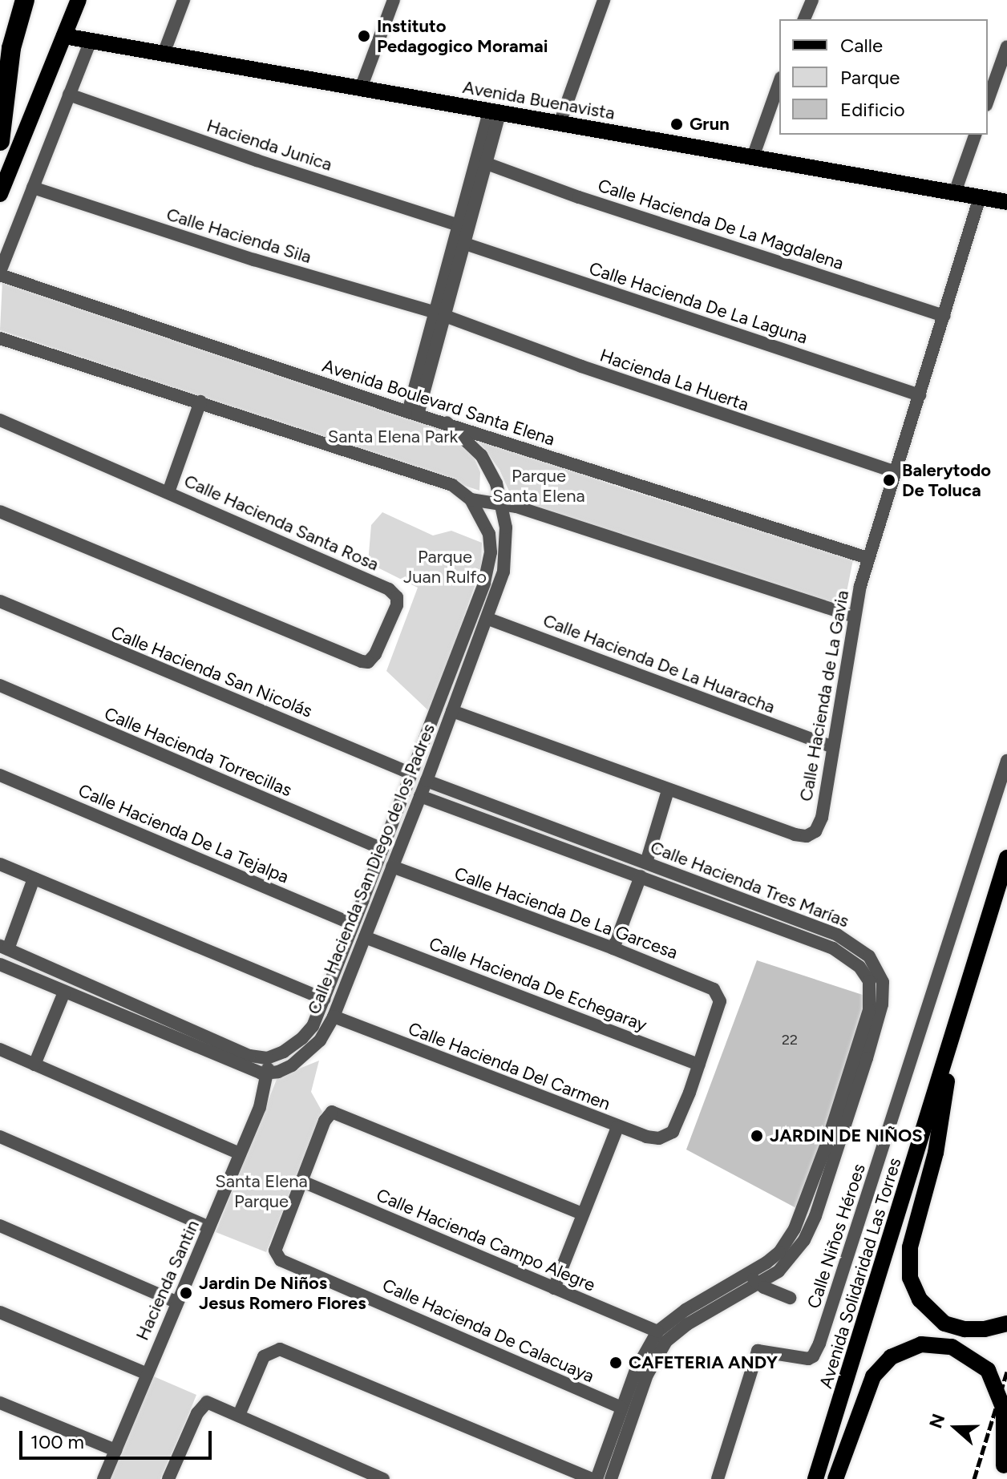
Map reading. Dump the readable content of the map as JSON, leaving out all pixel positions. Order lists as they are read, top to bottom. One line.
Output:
{"streets":{"main road":["Avenida Buenavista","Avenida Solidaridad Las Torres"],"street":["Hacienda Junica","Calle Hacienda De La Magdalena","Calle Hacienda Sila","Calle Hacienda De La Laguna","Hacienda La Huerta","Avenida Boulevard Santa Elena","Calle Hacienda Santa Rosa","Calle Hacienda De La Huaracha","Calle Hacienda San Nicolás","Calle Hacienda de La Gavia","Calle Hacienda Torrecillas","Calle Hacienda De La Tejalpa","Calle Hacienda San Diego de los Padres","Calle Hacienda Tres Marías","Calle Hacienda De La Garcesa","Calle Hacienda De Echegaray","Calle Hacienda Del Carmen","Calle Niños Héroes","Calle Hacienda Campo Alegre","Hacienda Santin","Calle Hacienda De Calacuaya"]},"crossings":[["Avenida Buenavista","Calle Hacienda de La Gavia"],["Calle Hacienda De La Magdalena","Calle Hacienda de La Gavia"],["Calle Hacienda Sila","Hacienda La Huerta"],["Calle Hacienda De La Laguna","Calle Hacienda de La Gavia"],["Hacienda La Huerta","Calle Hacienda de La Gavia"],["Avenida Boulevard Santa Elena","Calle Hacienda de La Gavia"],["Avenida Boulevard Santa Elena","Calle Hacienda San Diego de los Padres"],["Calle Hacienda De La Huaracha","Calle Hacienda de La Gavia"],["Calle Hacienda De La Huaracha","Calle Hacienda San Diego de los Padres"],["Calle Hacienda San Nicolás","Calle Hacienda San Diego de los Padres"],["Calle Hacienda de La Gavia","Calle Hacienda San Diego de los Padres"],["Calle Hacienda Torrecillas","Calle Hacienda San Diego de los Padres"],["Calle Hacienda De La Tejalpa","Calle Hacienda San Diego de los Padres"],["Calle Hacienda San Diego de los Padres","Calle Hacienda Tres Marías"],["Calle Hacienda San Diego de los Padres","Calle Hacienda De La Garcesa"],["Calle Hacienda San Diego de los Padres","Calle Hacienda De Echegaray"],["Calle Hacienda San Diego de los Padres","Calle Hacienda Del Carmen"],["Calle Hacienda San Diego de los Padres","Hacienda Santin"],["Calle Hacienda De La Garcesa","Calle Hacienda De Echegaray"],["Calle Hacienda De La Garcesa","Calle Hacienda Del Carmen"],["Calle Hacienda De Echegaray","Calle Hacienda Del Carmen"],["Calle Hacienda Campo Alegre","Calle Hacienda De Calacuaya"]],"parks":["Santa Elena Park","Parque Santa Elena","Parque Juan Rulfo","Santa Elena Parque"],"places":["Instituto Pedagogico Moramai","Grun","Balerytodo De Toluca","JARDIN DE NIÑOS","Jardin De Niños Jesus Romero Flores","CAFETERIA ANDY"],"house_numbers":["22"],"legend":["Calle","Parque","Edificio"],"scale_bar":"100 m","north":"left"}
